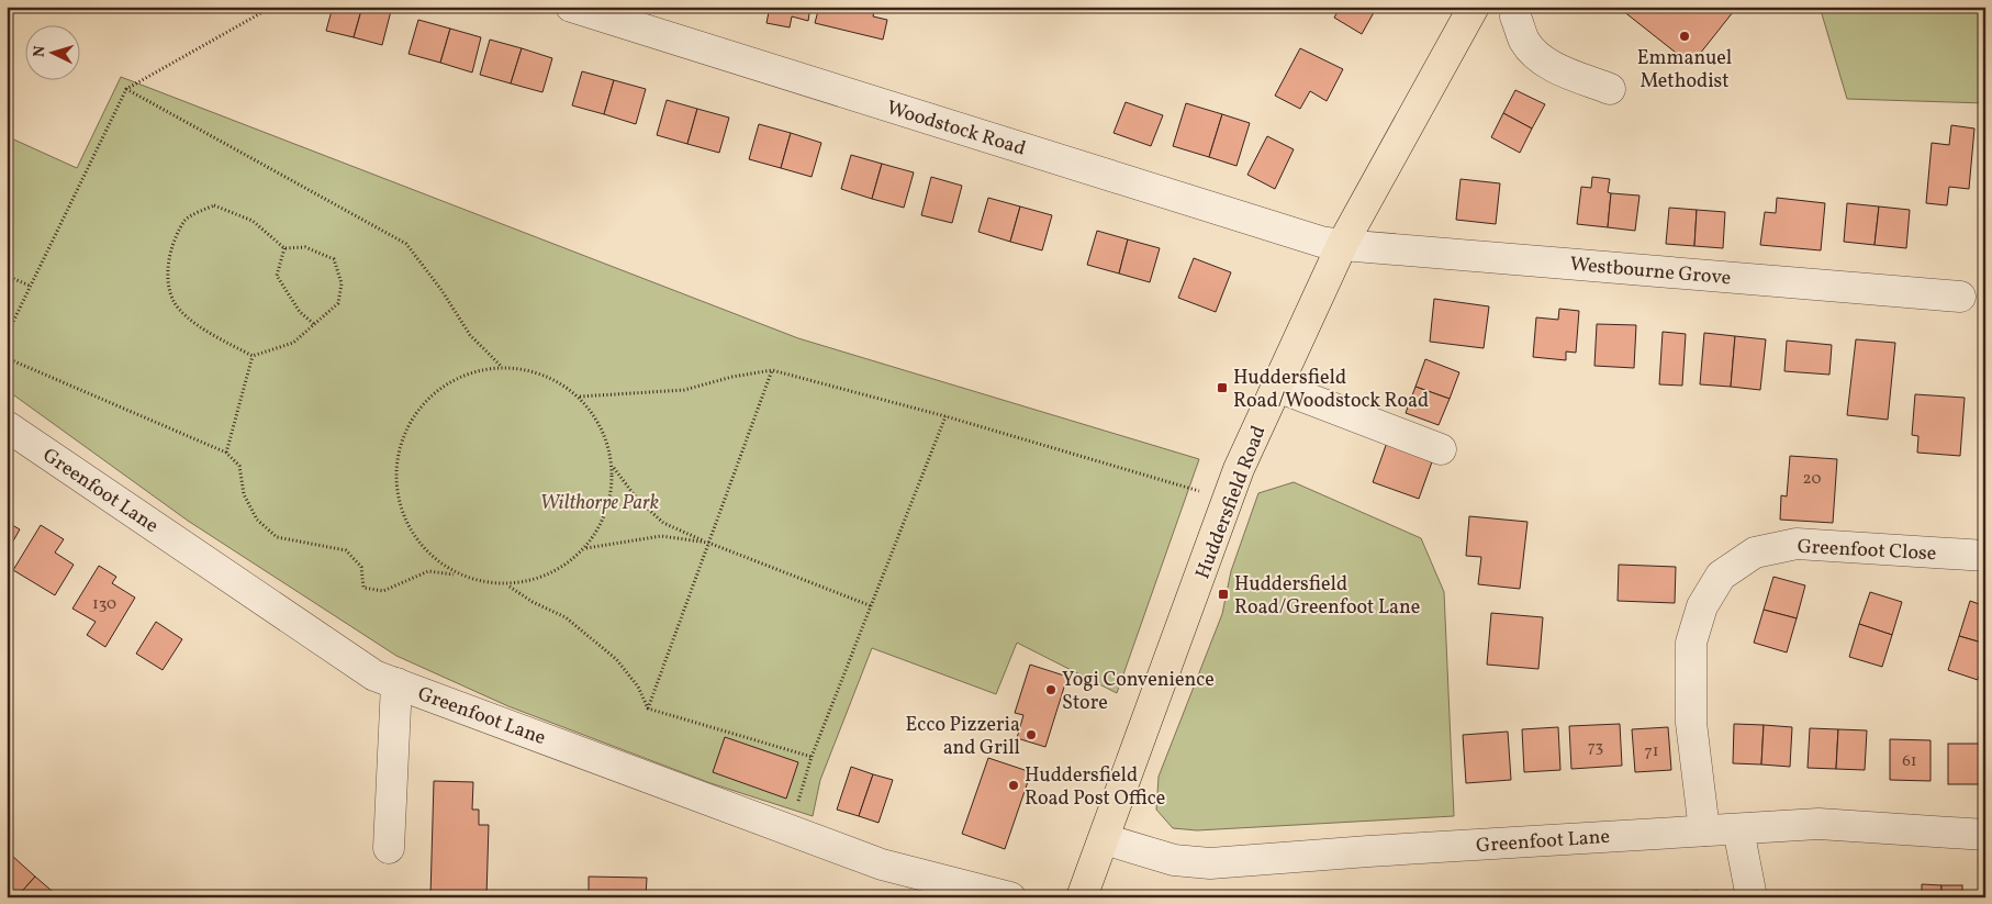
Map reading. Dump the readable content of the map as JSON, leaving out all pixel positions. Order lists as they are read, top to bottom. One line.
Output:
{"streets":{"highway":["Huddersfield Road"],"street":["Woodstock Road","Westbourne Grove","Greenfoot Lane","Greenfoot Close"]},"crossings":[["Woodstock Road","Westbourne Grove"],["Woodstock Road","Huddersfield Road"],["Westbourne Grove","Huddersfield Road"],["Greenfoot Lane","Huddersfield Road"],["Greenfoot Lane","Greenfoot Close"]],"parks":["Wilthorpe Park"],"places":{"other":["Emmanuel Methodist","Yogi Convenience Store","Ecco Pizzeria and Grill","Huddersfield Road Post Office"],"transit":["Huddersfield Road/Woodstock Road","Huddersfield Road/Greenfoot Lane"]},"house_numbers":["20","130","73","71","61"],"north":"left"}
